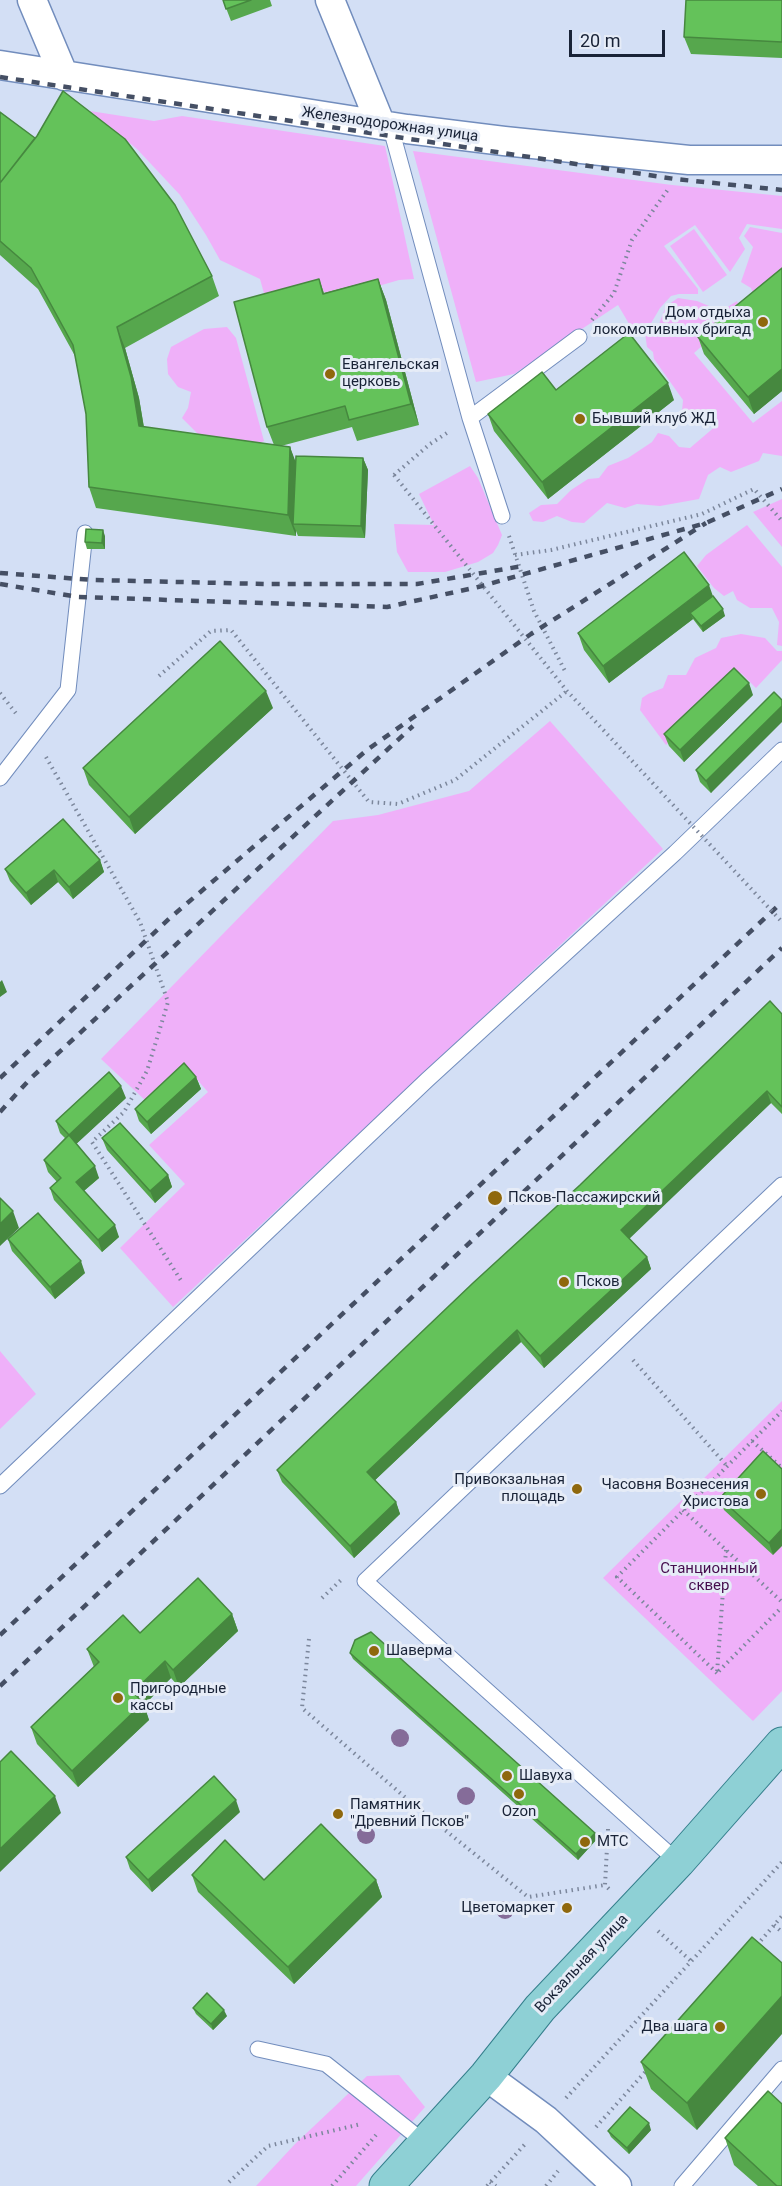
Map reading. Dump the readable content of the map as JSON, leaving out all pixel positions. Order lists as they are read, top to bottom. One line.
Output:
{"streets":{"main road":["Вокзальная улица"],"street":["Железнодорожная улица"]},"parks":["Станционный сквер"],"places":["Дом отдыха локомотивных бригад","Евангельская церковь","Бывший клуб ЖД","Псков-Пассажирский","Псков","Привокзальная площадь","Часовня Вознесения Христова","Шаверма","Пригородные кассы","Шавуха","Ozon","Памятник \"Древний Псков\"","МТС","Цветомаркет","Два шага"],"scale_bar":"20 m"}
